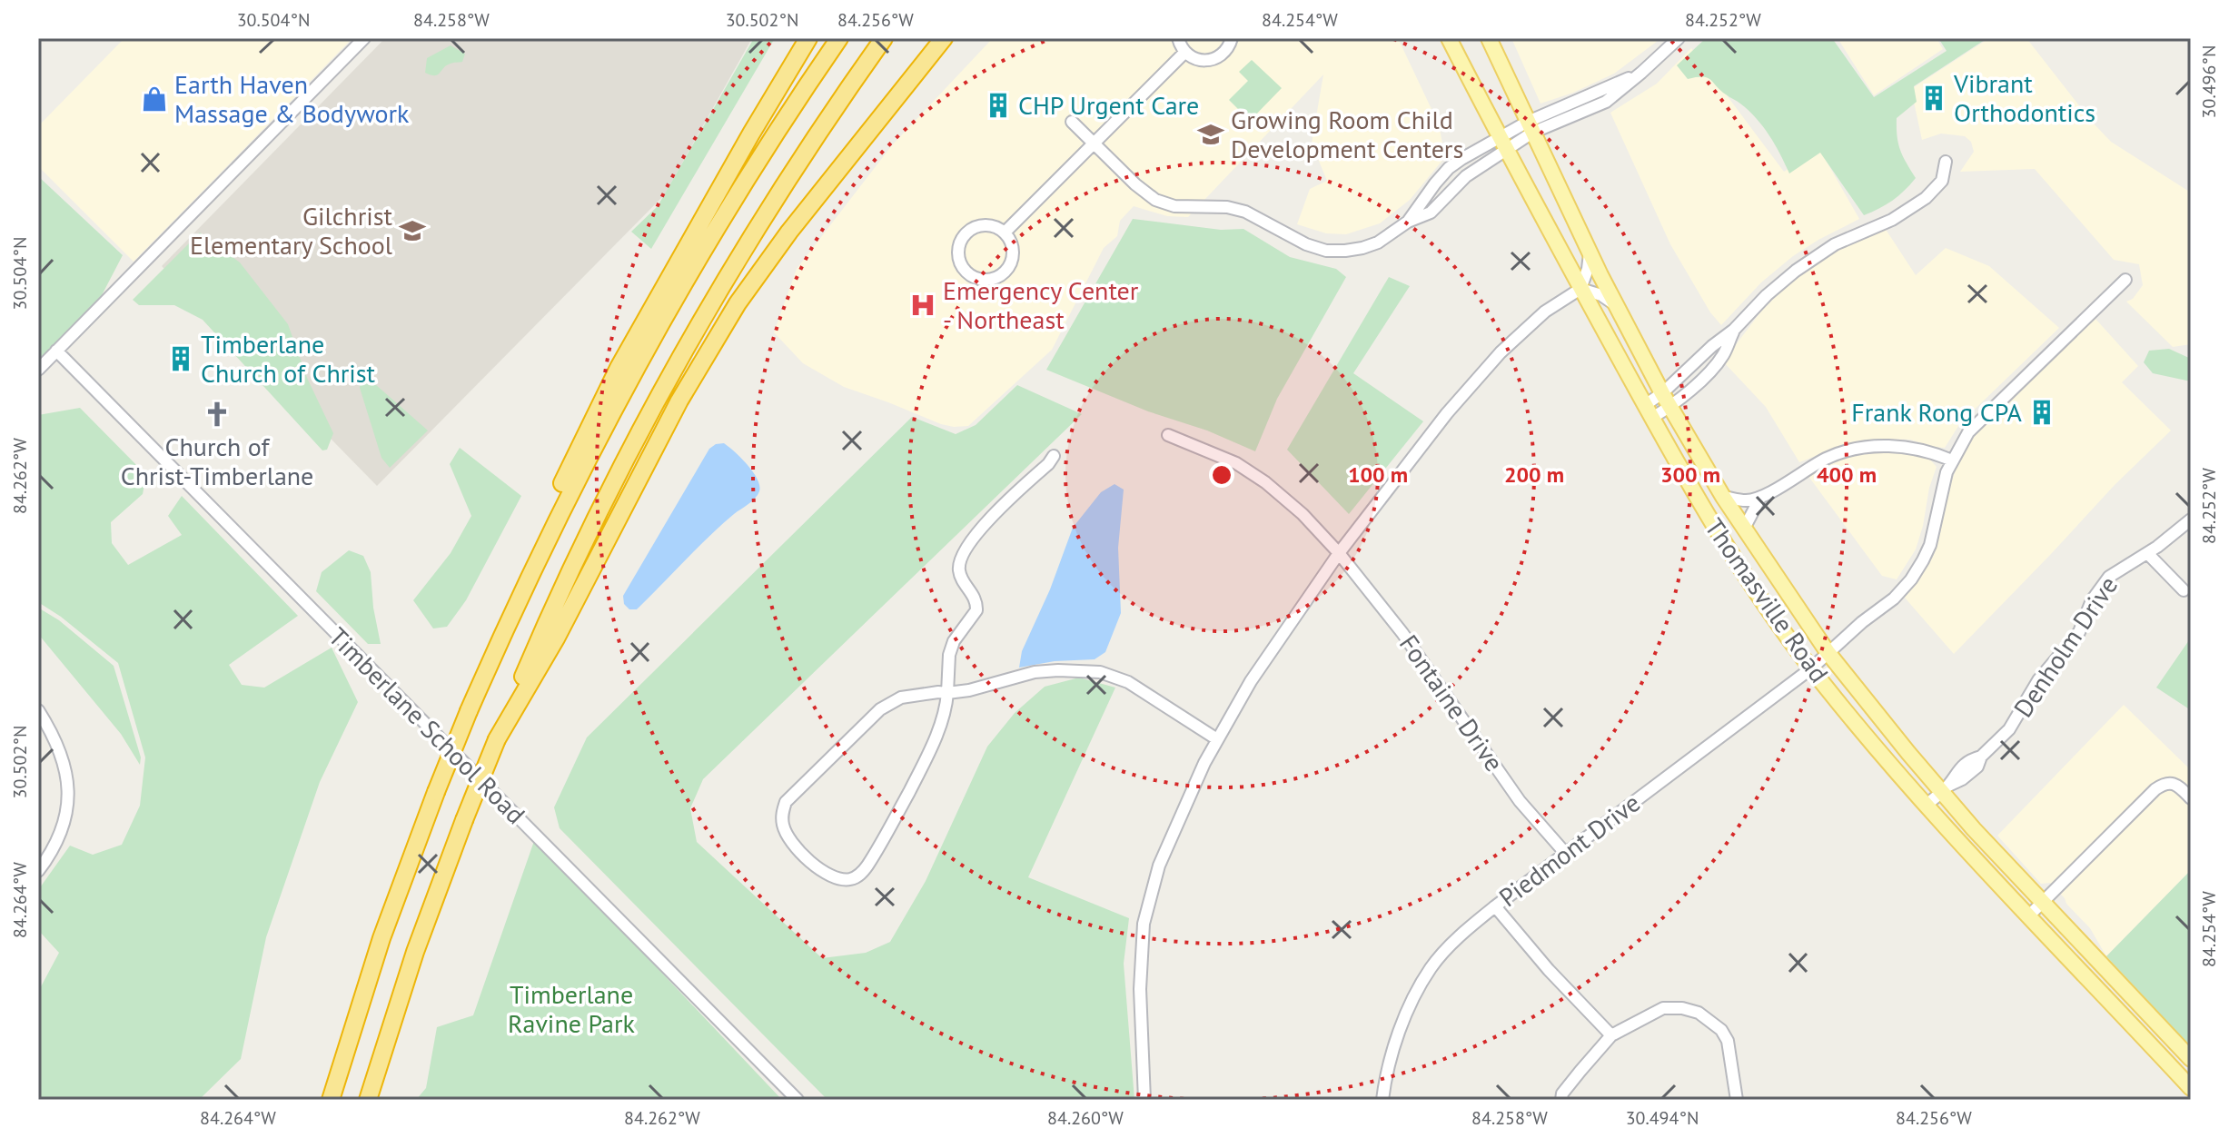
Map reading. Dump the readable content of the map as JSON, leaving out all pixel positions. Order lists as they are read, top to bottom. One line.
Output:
{"streets":{"main road":["Thomasville Road"],"street":["Denholm Drive","Fontaine Drive","Timberlane School Road","Piedmont Drive"]},"crossings":[["Thomasville Road","Denholm Drive"],["Thomasville Road","Piedmont Drive"],["Fontaine Drive","Piedmont Drive"]],"parks":["Timberlane Ravine Park"],"places":{"building":["Vibrant Orthodontics","CHP Urgent Care","Timberlane Church of Christ","Frank Rong CPA"],"shop":["Earth Haven Massage & Bodywork"],"school or university":["Growing Room Child Development Centers","Gilchrist Elementary School"],"hospital":["Emergency Center - Northeast"],"church":["Church of Christ-Timberlane"]},"coordinates":["30.504°N","84.258°W","30.502°N","84.256°W","84.254°W","84.252°W","30.496°N","84.262°W","84.264°W","84.260°W","30.494°N"],"rings":["100 m","200 m","300 m","400 m"]}
